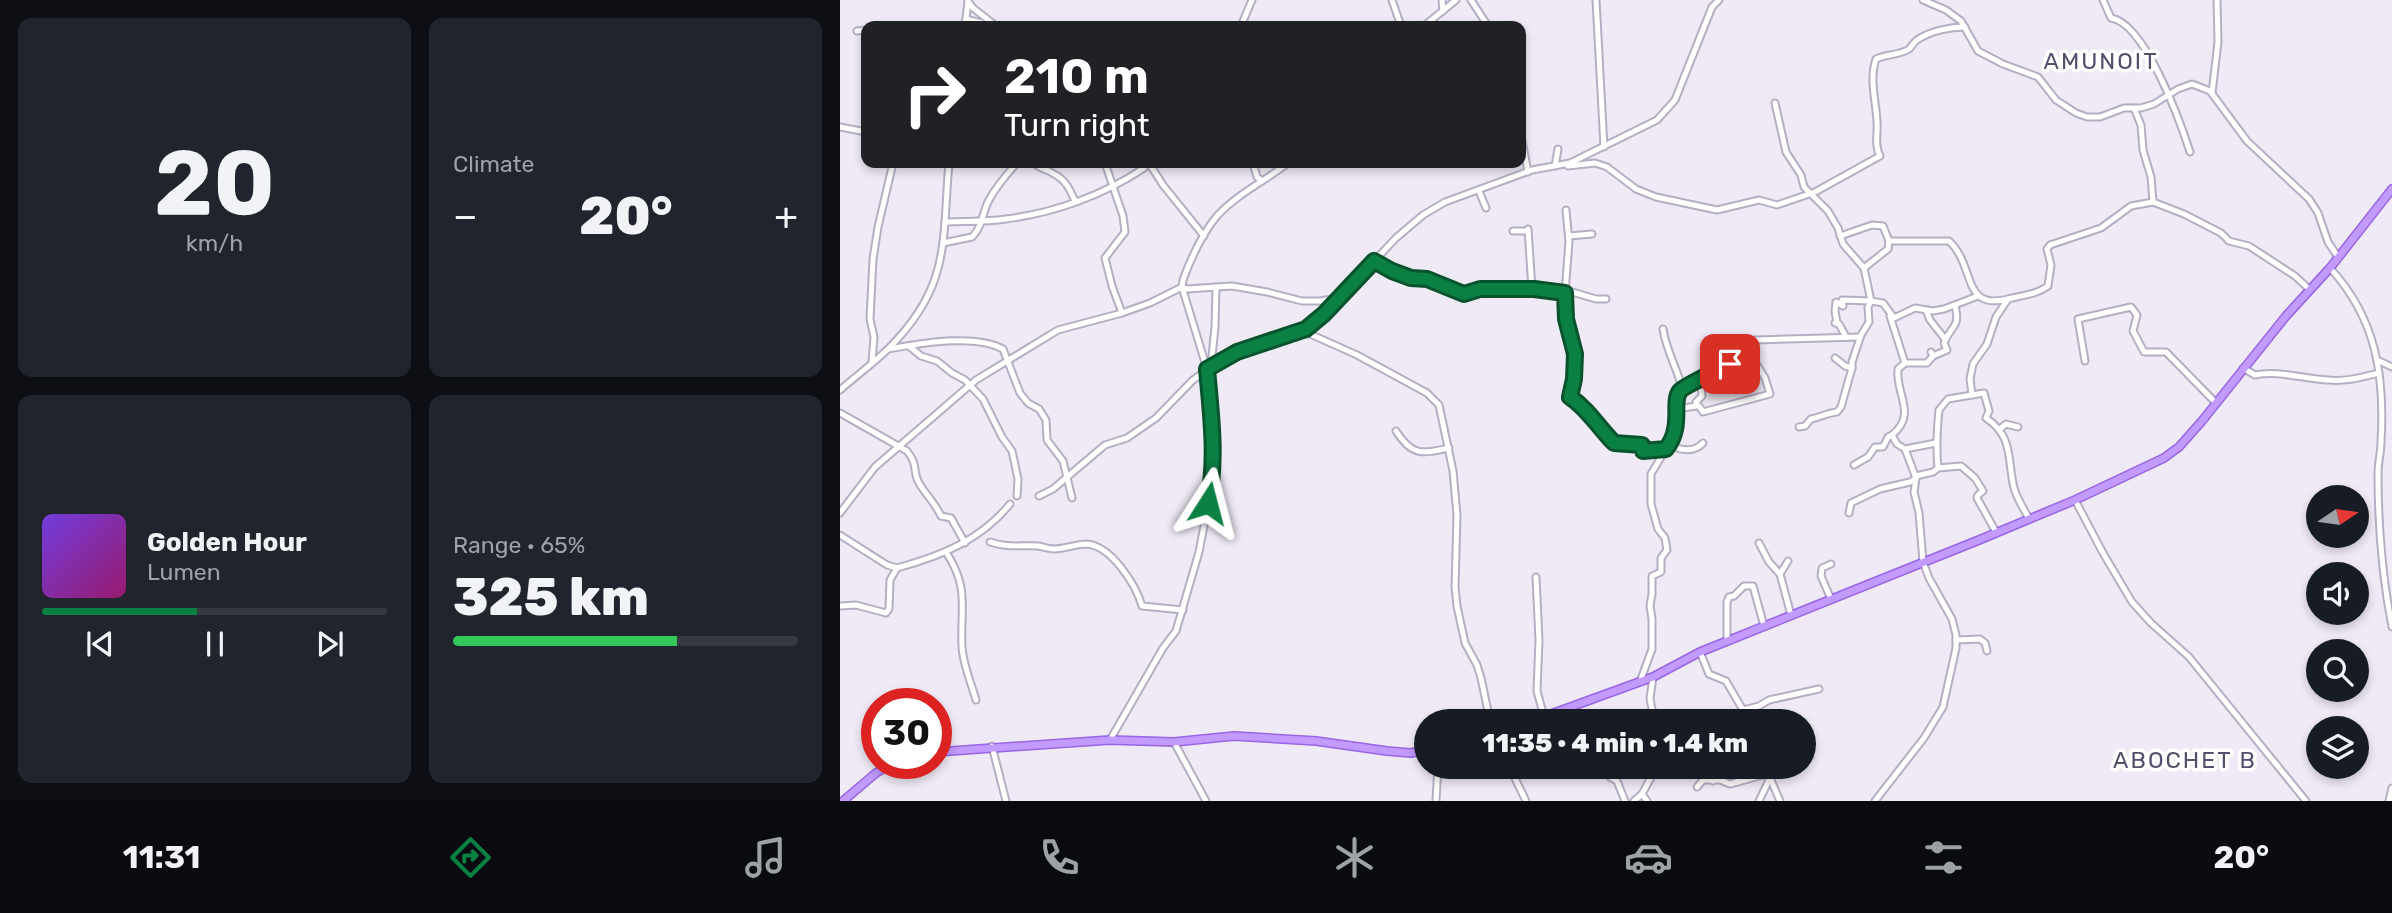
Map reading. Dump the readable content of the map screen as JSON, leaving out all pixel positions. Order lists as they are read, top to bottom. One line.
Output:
{"districts":["AMUNOIT","ABOCHET B"],"north":"right","page":{"tile":[["20","km/h"],"Climate",["Range · 65%","325 km"]],"turn":["210 m","Turn right"],"heat":["−","20°","+"],"song":["Golden Hour","Lumen"],"limit":"30","trip":"11:35 · 4 min · 1.4 km","tabs":["11:31","20°"]}}
